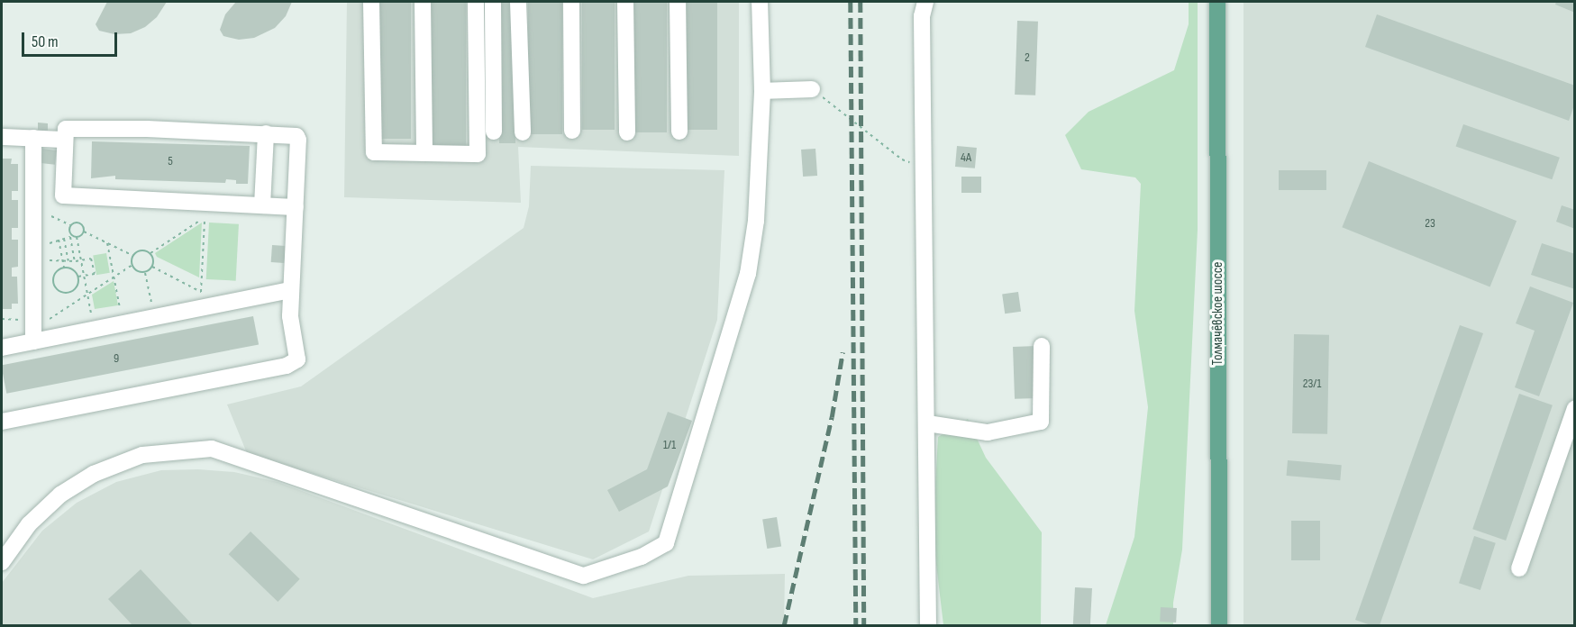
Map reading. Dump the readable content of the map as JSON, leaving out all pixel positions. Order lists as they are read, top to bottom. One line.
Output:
{"streets":{"main road":["Толмачёвское шоссе"]},"house_numbers":["2","4А","5","23","9","23/1","1/1"],"scale_bar":"50 m"}
